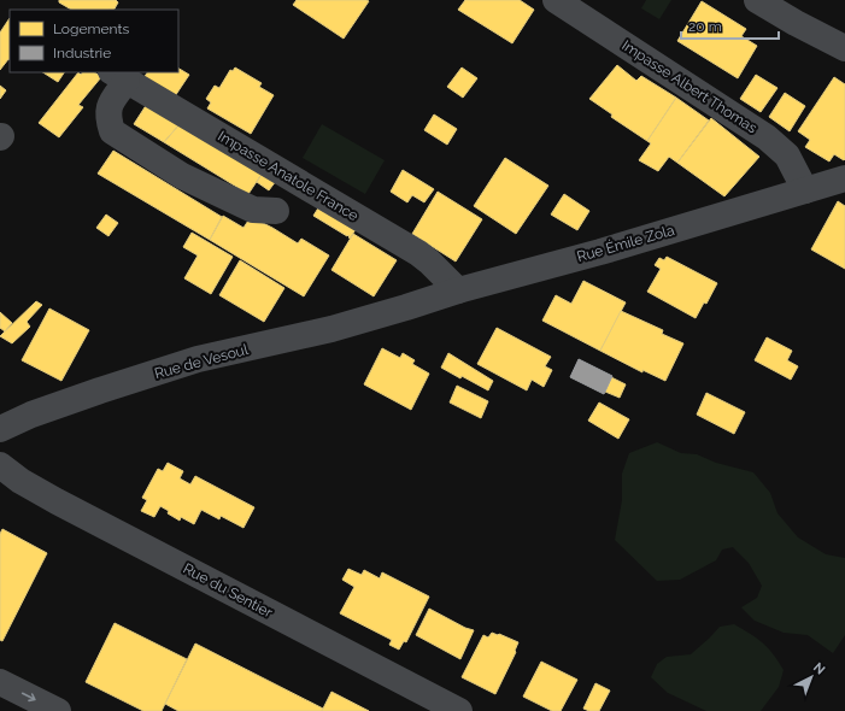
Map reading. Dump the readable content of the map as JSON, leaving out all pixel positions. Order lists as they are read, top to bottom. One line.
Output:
{"streets":{"street":["Impasse Albert Thomas","Impasse Anatole France","Rue Émile Zola","Rue de Vesoul","Rue du Sentier"]},"crossings":[["Impasse Albert Thomas","Rue Émile Zola"],["Impasse Anatole France","Rue Émile Zola"],["Rue Émile Zola","Rue de Vesoul"]],"legend":["Logements","Industrie"],"scale_bar":"20 m","north":"top right"}
